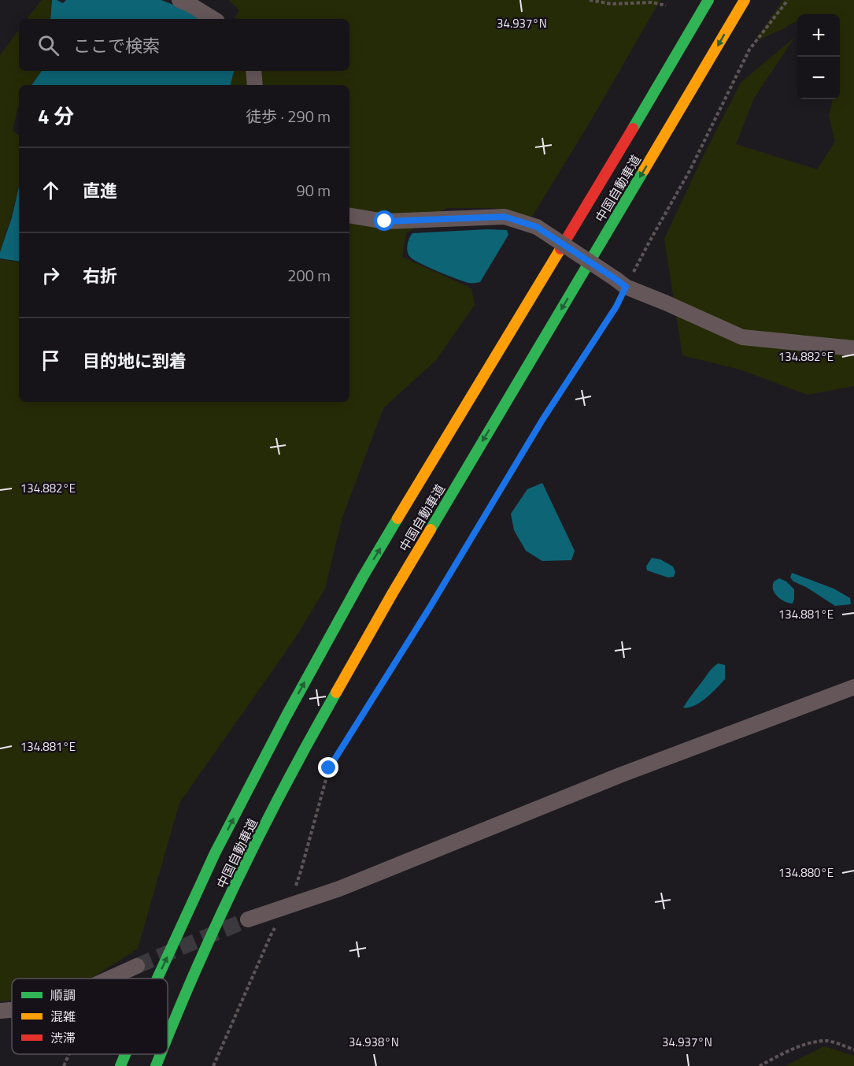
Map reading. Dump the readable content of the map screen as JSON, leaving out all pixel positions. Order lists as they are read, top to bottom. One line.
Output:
{"streets":{"highway":["中国自動車道"]},"legend":["順調","混雑","渋滞"],"page":{"map_buttons":["+","−"],"search":"ここで検索","heading":["4 分","徒歩 · 290 m"],"list":[["直進","90 m"],["右折","200 m"],"目的地に到着"]},"coordinates":["34.937°N","134.882°E","134.881°E","134.880°E","34.938°N"]}
